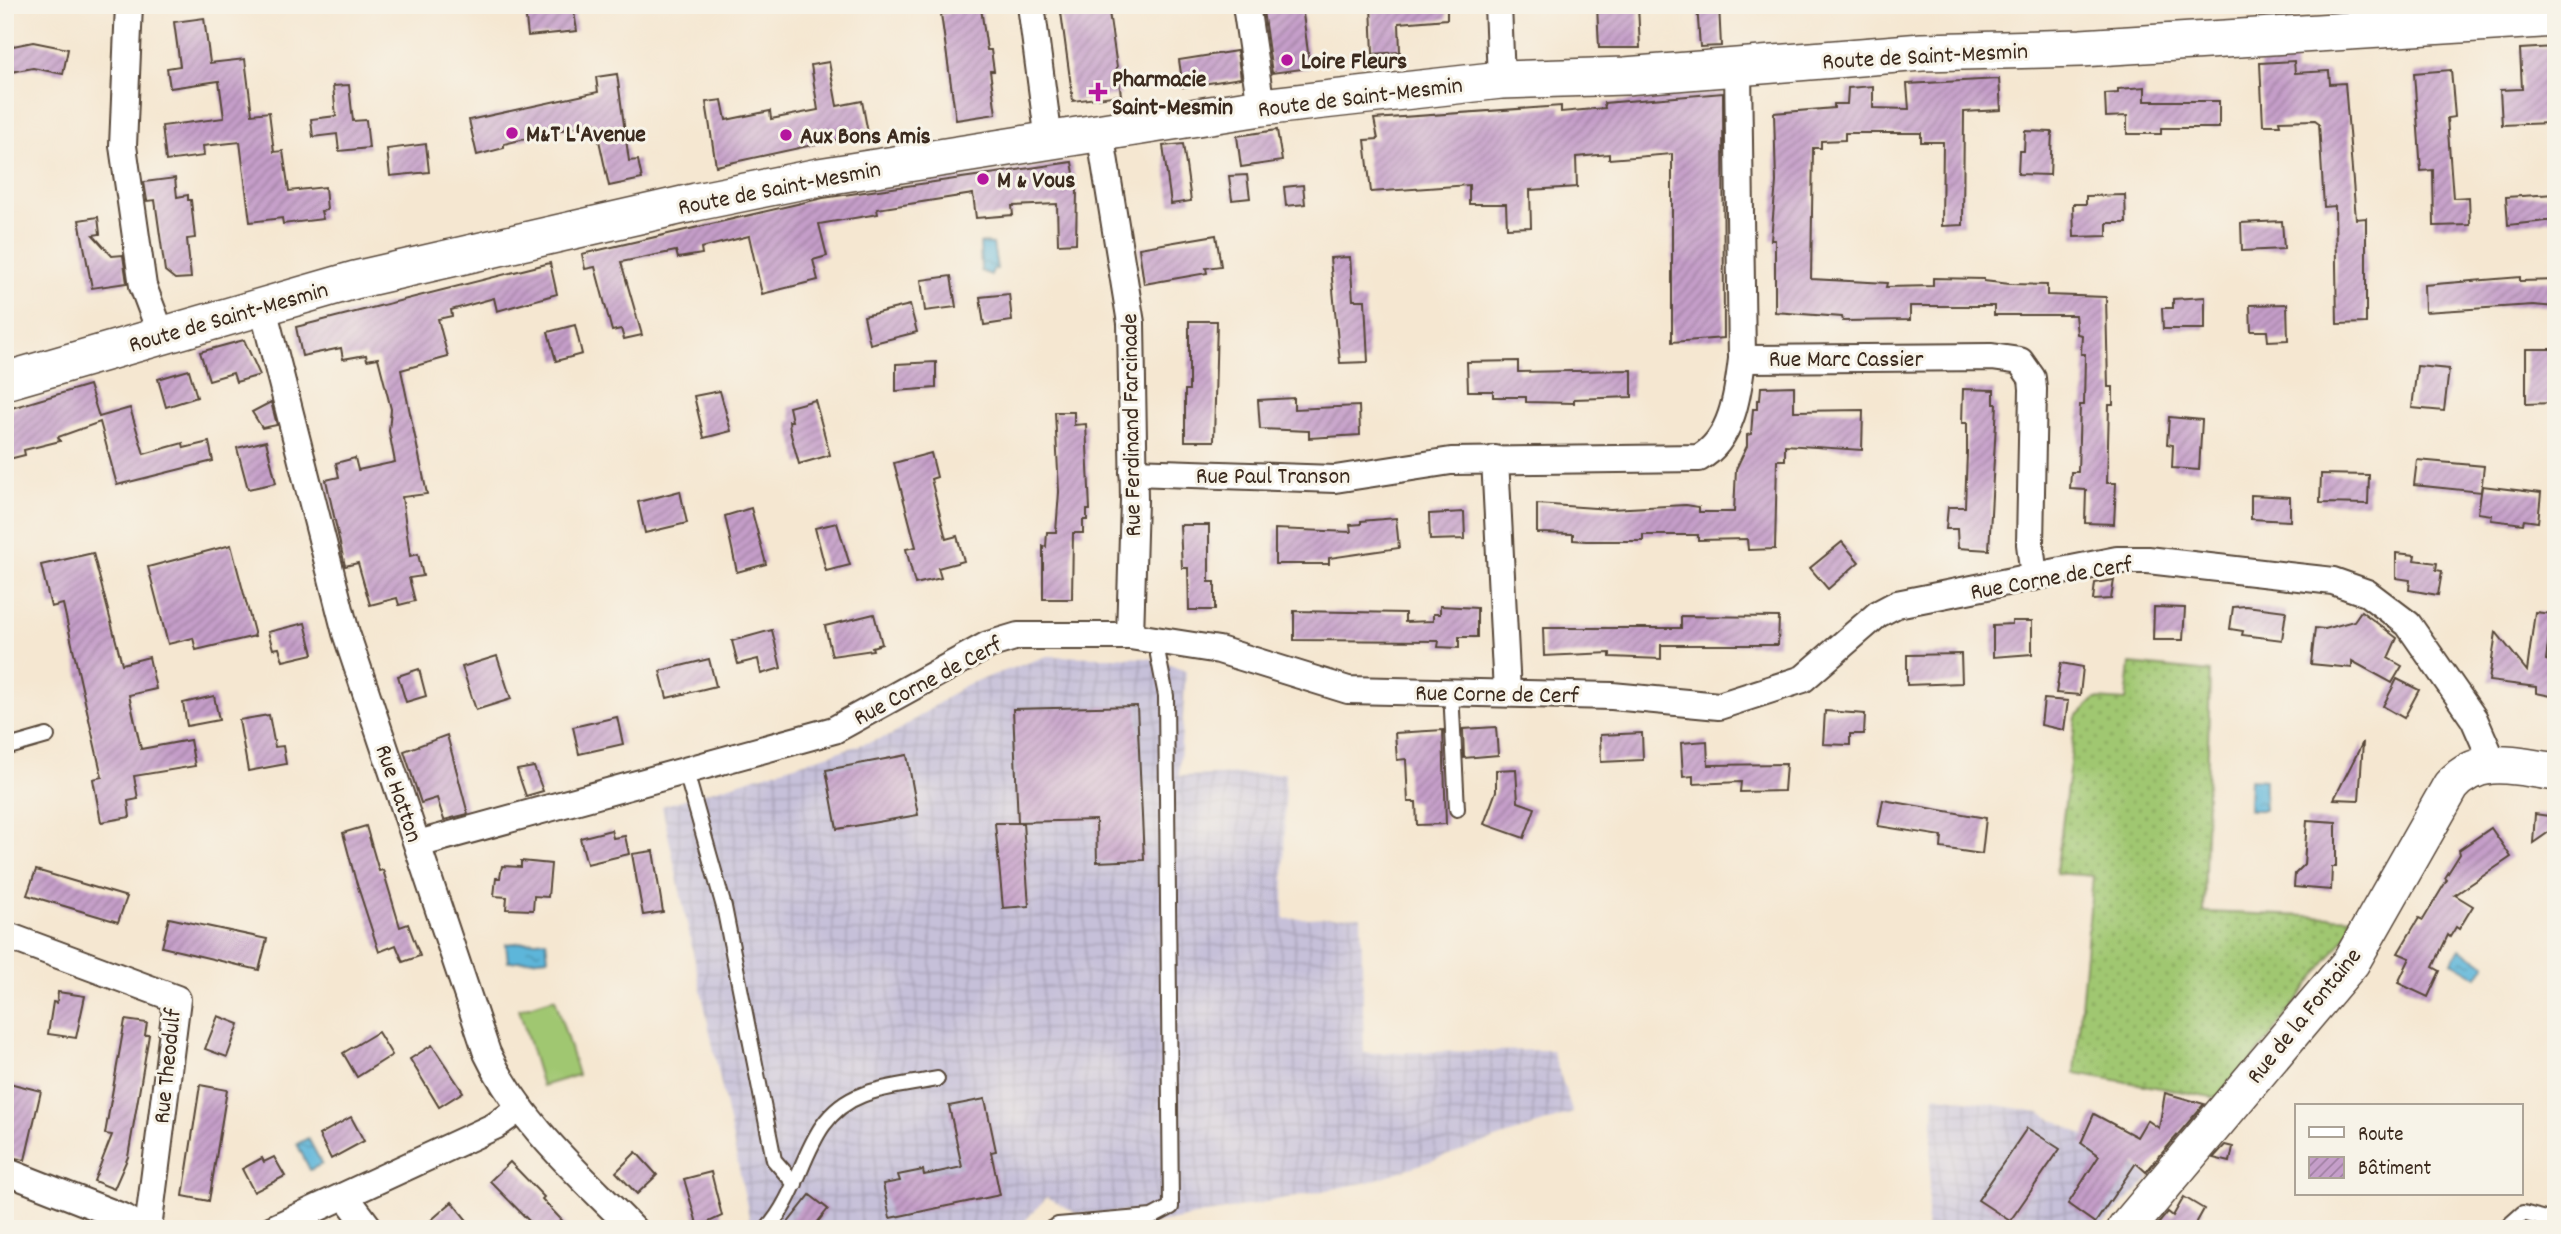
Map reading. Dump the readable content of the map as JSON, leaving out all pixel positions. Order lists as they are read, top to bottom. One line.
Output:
{"streets":{"main road":["Route de Saint-Mesmin","Rue de la Fontaine"],"street":["Rue Marc Cassier","Rue Ferdinand Farcinade","Rue Paul Transon","Rue Corne de Cerf","Rue Hatton","Rue Theodulf"]},"crossings":[["Route de Saint-Mesmin","Rue Marc Cassier"],["Route de Saint-Mesmin","Rue Ferdinand Farcinade"],["Route de Saint-Mesmin","Rue Hatton"],["Rue Marc Cassier","Rue Paul Transon"],["Rue Marc Cassier","Rue Corne de Cerf"],["Rue Ferdinand Farcinade","Rue Paul Transon"],["Rue Ferdinand Farcinade","Rue Corne de Cerf"],["Rue Corne de Cerf","Rue Hatton"],["Rue Corne de Cerf","Rue de la Fontaine"]],"places":{"other":["Loire Fleurs","M&T L'Avenue","Aux Bons Amis","M & Vous"],"health":["Pharmacie Saint-Mesmin"]},"legend":["Route","Bâtiment"]}
